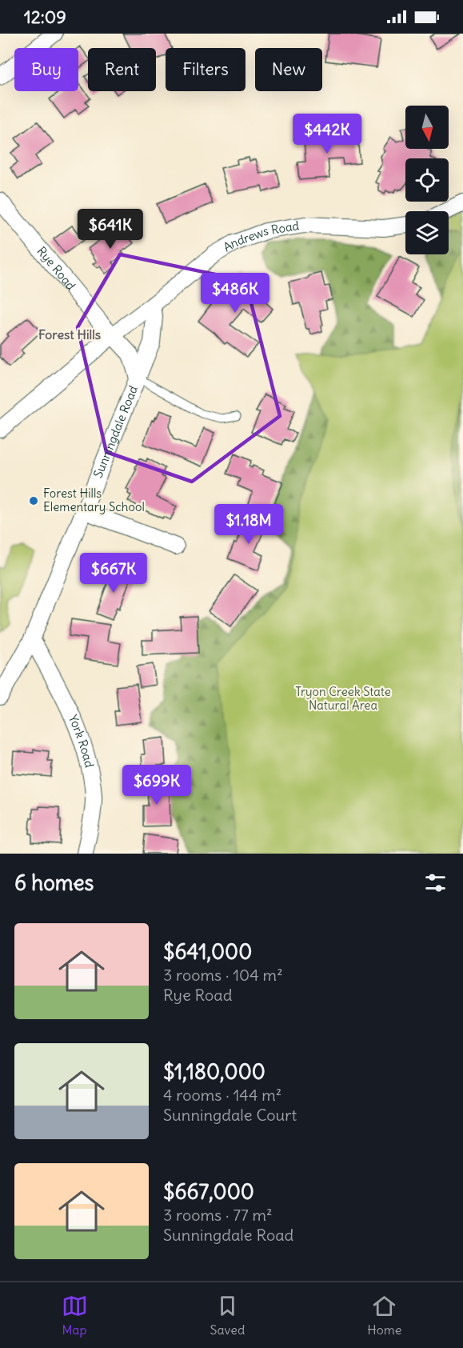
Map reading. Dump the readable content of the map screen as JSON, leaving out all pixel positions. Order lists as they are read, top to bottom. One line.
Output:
{"streets":{"street":["Andrews Road","Rye Road","Sunningdale Road","York Road"]},"crossings":[["Andrews Road","Rye Road"],["Andrews Road","Sunningdale Road"],["Rye Road","Sunningdale Road"],["Sunningdale Road","York Road"]],"districts":["Forest Hills"],"parks":["Tryon Creek State Natural Area"],"places":["Forest Hills Elementary School"],"north":"bottom","page":{"status":"12:09","chip":["Buy","Rent","Filters","New"],"price":["$442K","$641K","$486K","$1.18M","$667K","$699K"],"heading":"6 homes","list":[{"name":"$641,000","note":"3 rooms · 104 m² · Rye Road"},{"name":"$1,180,000","note":"4 rooms · 144 m² · Sunningdale Court"},{"name":"$667,000","note":"3 rooms · 77 m² · Sunningdale Road"}],"tabs":["Map","Saved","Home"]}}
